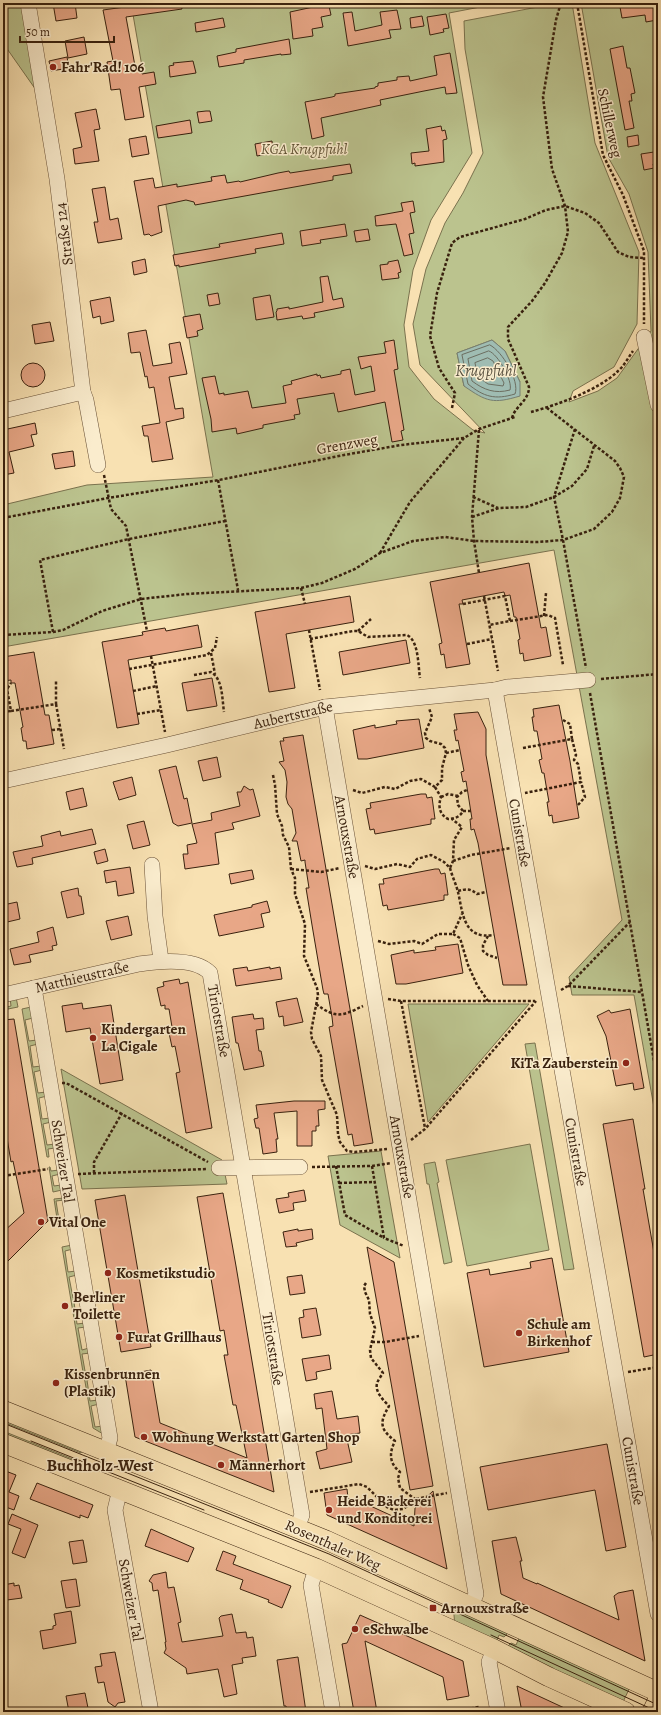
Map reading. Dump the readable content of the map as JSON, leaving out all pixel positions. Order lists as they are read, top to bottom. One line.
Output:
{"streets":{"main road":["Rosenthaler Weg"],"street":["Straße 124","Aubertstraße","Cunistraße","Arnouxstraße","Matthieustraße","Tiriotstraße","Schweizer Tal"],"path":["Schillerweg","Grenzweg"]},"crossings":[["Aubertstraße","Cunistraße"],["Aubertstraße","Arnouxstraße"],["Arnouxstraße","Rosenthaler Weg"],["Matthieustraße","Tiriotstraße"],["Matthieustraße","Schweizer Tal"],["Tiriotstraße","Rosenthaler Weg"],["Schweizer Tal","Rosenthaler Weg"]],"districts":["Buchholz-West"],"water":["Krugpfuhl"],"parks":["KGA Krugpfuhl"],"places":{"other":["Fahr'Rad! 106","Kindergarten La Cigale","KiTa Zauberstein","Vital One","Kosmetikstudio","Berliner Toilette","Schule am Birkenhof","Furat Grillhaus","Kissenbrunnen (Plastik)","Wohnung Werkstatt Garten Shop","Männerhort","Heide Bäckerei und Konditorei","eSchwalbe"],"transit":["Arnouxstraße"]},"scale_bar":"50 m"}
